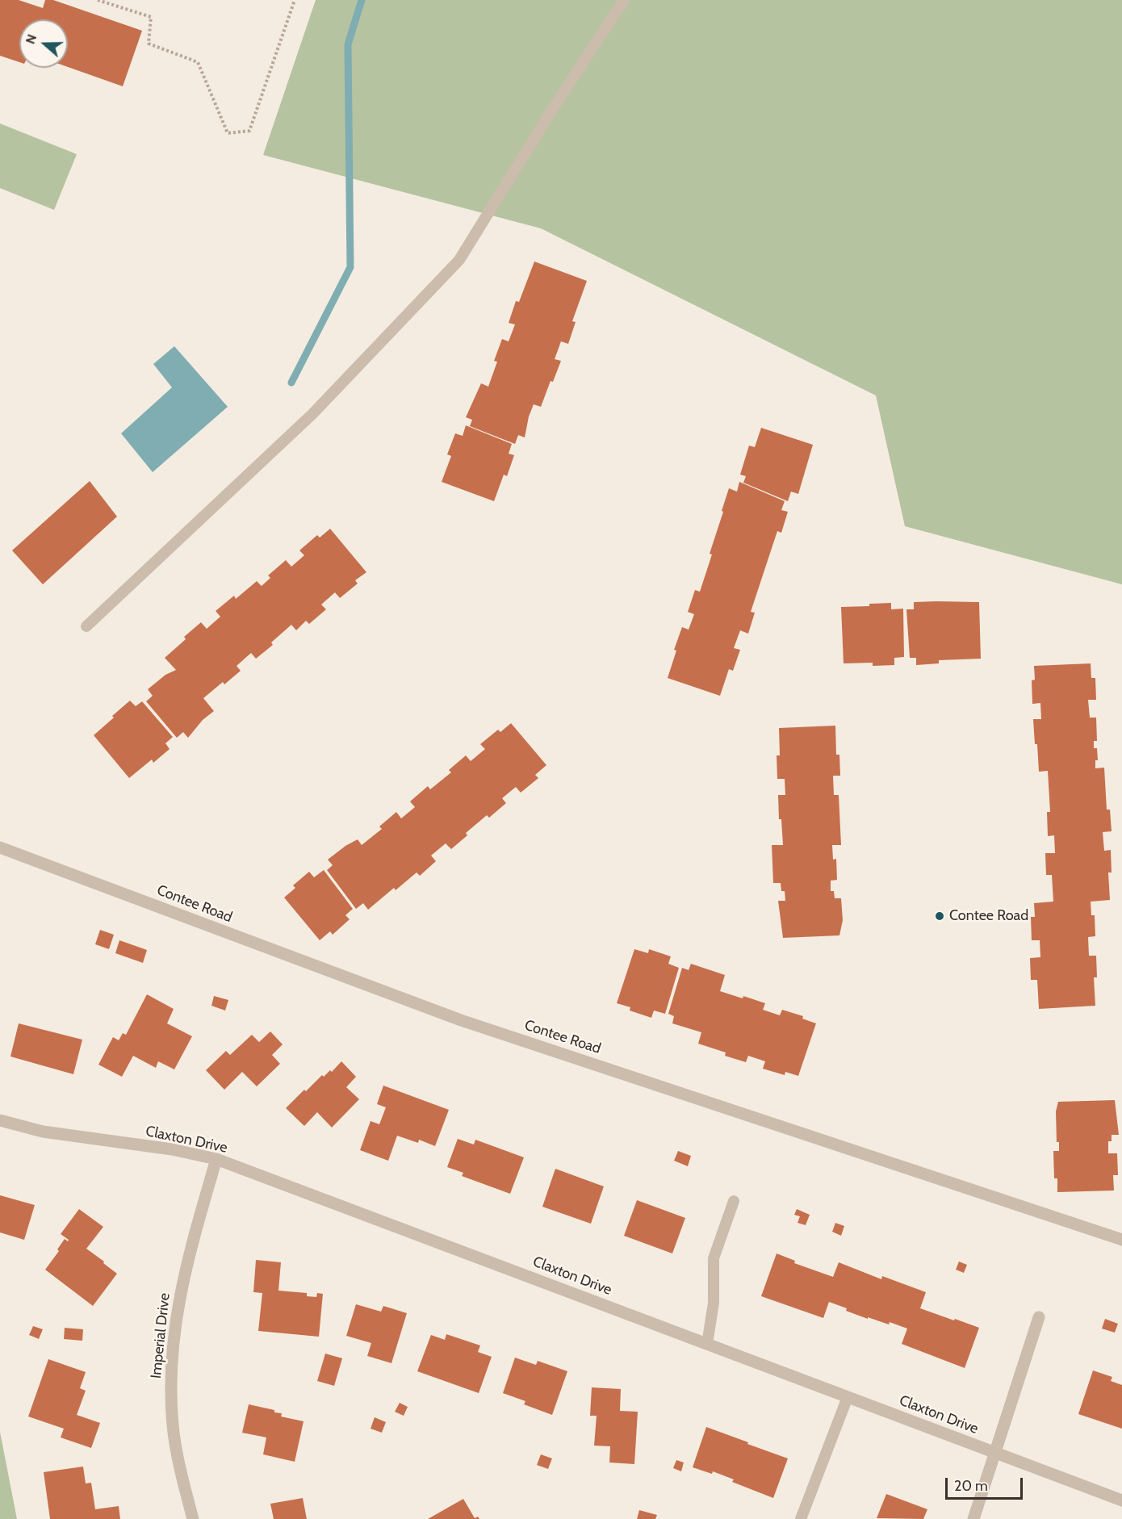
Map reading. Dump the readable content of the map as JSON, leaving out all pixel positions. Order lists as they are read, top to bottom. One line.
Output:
{"streets":{"street":["Contee Road","Claxton Drive","Imperial Drive"]},"crossings":[["Claxton Drive","Imperial Drive"]],"places":["Contee Road"],"scale_bar":"20 m","north":"left"}
